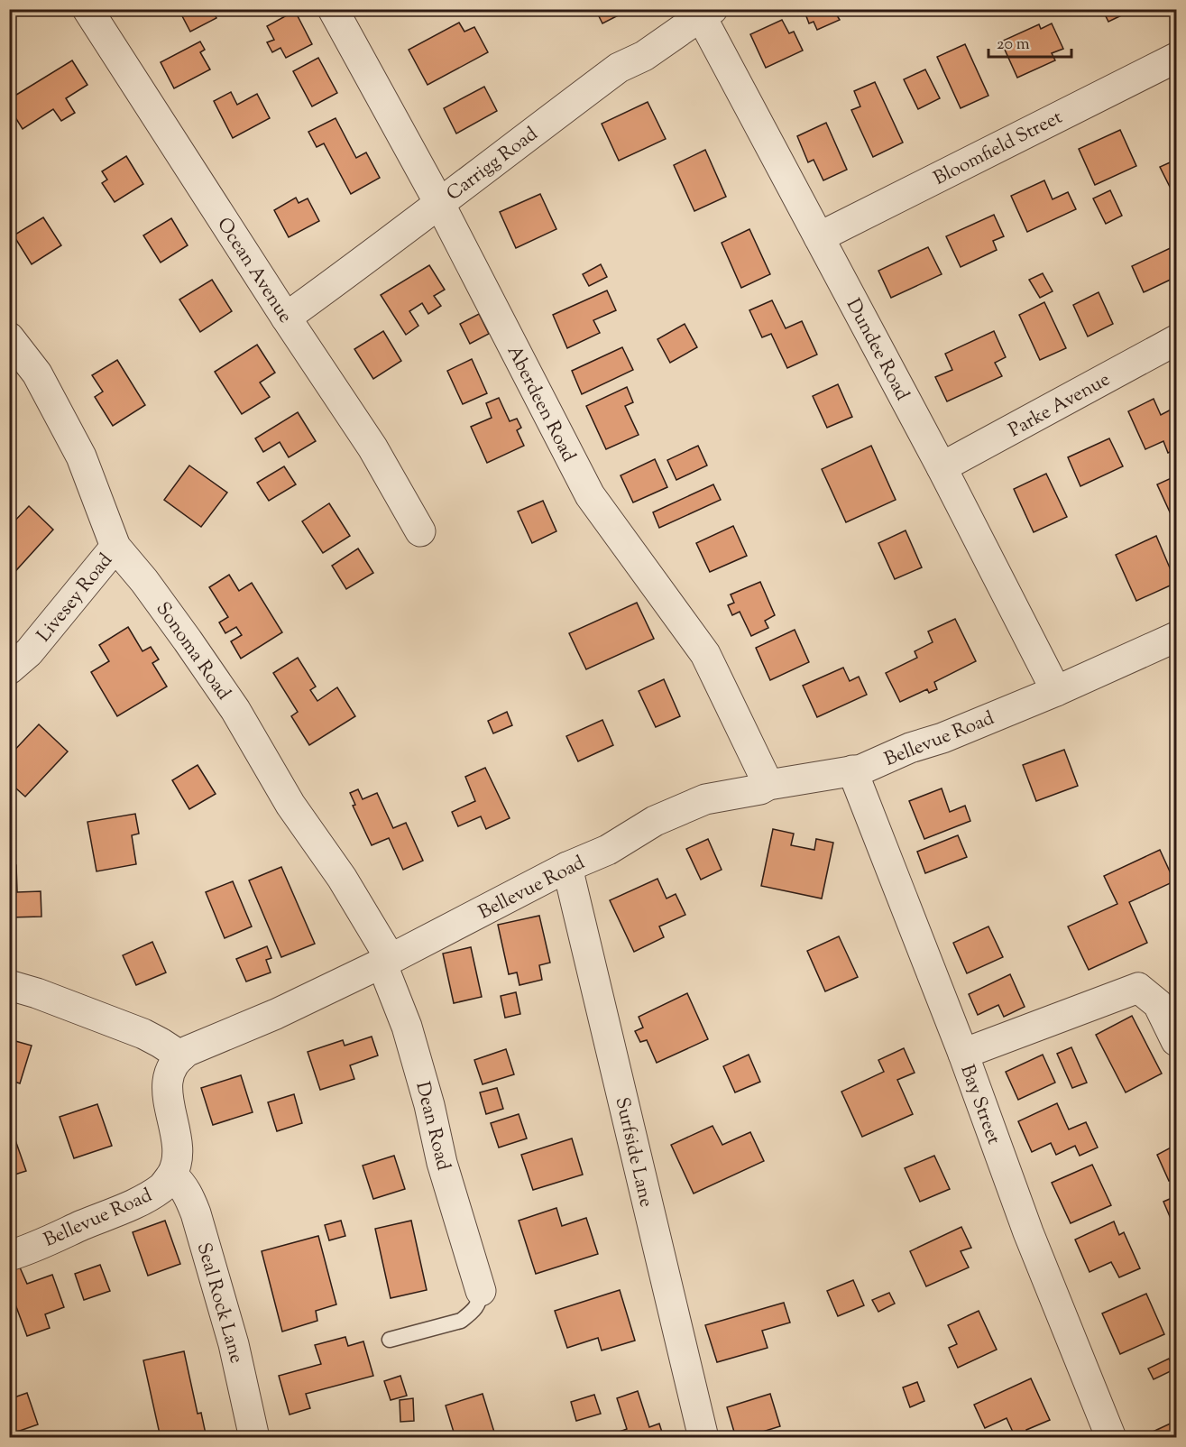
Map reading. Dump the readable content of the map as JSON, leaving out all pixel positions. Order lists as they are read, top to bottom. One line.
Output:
{"streets":{"street":["Bloomfield Street","Carrigg Road","Ocean Avenue","Dundee Road","Aberdeen Road","Parke Avenue","Livesey Road","Sonoma Road","Bellevue Road","Bay Street","Dean Road","Surfside Lane","Seal Rock Lane"]},"crossings":[["Bloomfield Street","Dundee Road"],["Carrigg Road","Ocean Avenue"],["Carrigg Road","Dundee Road"],["Carrigg Road","Aberdeen Road"],["Dundee Road","Parke Avenue"],["Dundee Road","Bellevue Road"],["Aberdeen Road","Bellevue Road"],["Livesey Road","Sonoma Road"],["Sonoma Road","Bellevue Road"],["Sonoma Road","Dean Road"],["Bellevue Road","Bay Street"],["Bellevue Road","Dean Road"],["Bellevue Road","Surfside Lane"],["Bellevue Road","Seal Rock Lane"]],"scale_bar":"20 m"}
